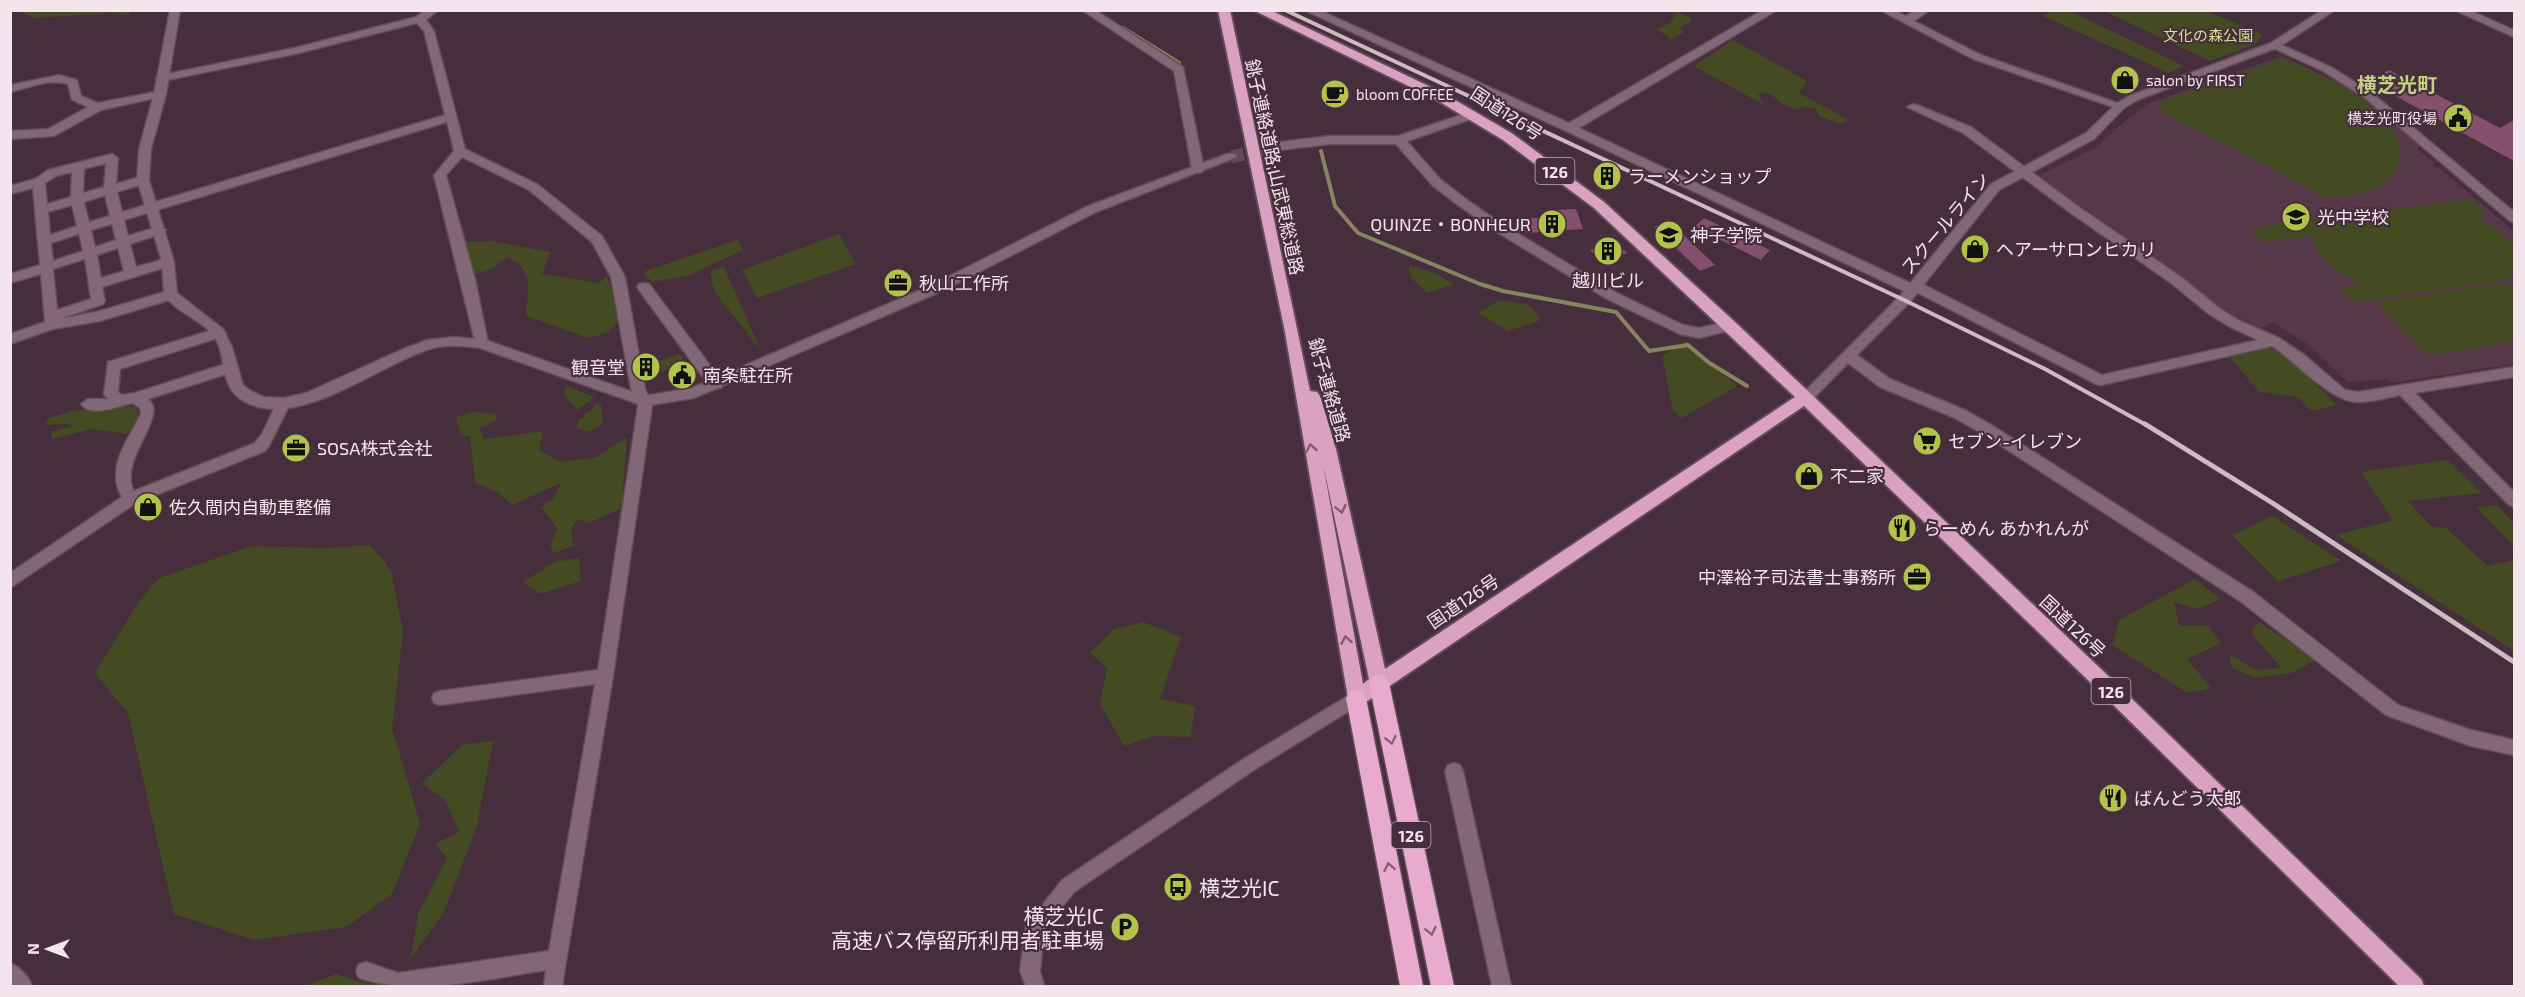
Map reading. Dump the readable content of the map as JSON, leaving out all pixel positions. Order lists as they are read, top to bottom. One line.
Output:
{"streets":{"highway":["国道126号","銚子連絡道路;山武東総道路","126","銚子連絡道路"],"street":["スクールライン"]},"crossings":[["国道126号","126"],["国道126号","スクールライン"],["国道126号","銚子連絡道路"],["銚子連絡道路;山武東総道路","銚子連絡道路"],["126","銚子連絡道路"]],"districts":["横芝光町"],"parks":["文化の森公園"],"places":{"shop":["salon by FIRST","ヘアーサロンヒカリ","不二家","佐久間内自動車整備"],"cafe":["bloom COFFEE"],"public building":["横芝光町役場","南条駐在所"],"building":["ラーメンショップ","QUINZE・BONHEUR","越川ビル","観音堂"],"school or university":["光中学校","神子学院"],"office":["秋山工作所","SOSA株式会社","中澤裕子司法書士事務所"],"supermarket":["セブン-イレブン"],"restaurant":["らーめん あかれんが","ばんどう太郎"],"bus stop":["横芝光IC"],"parking":["横芝光IC 高速バス停留所利用者駐車場"]},"north":"left"}
